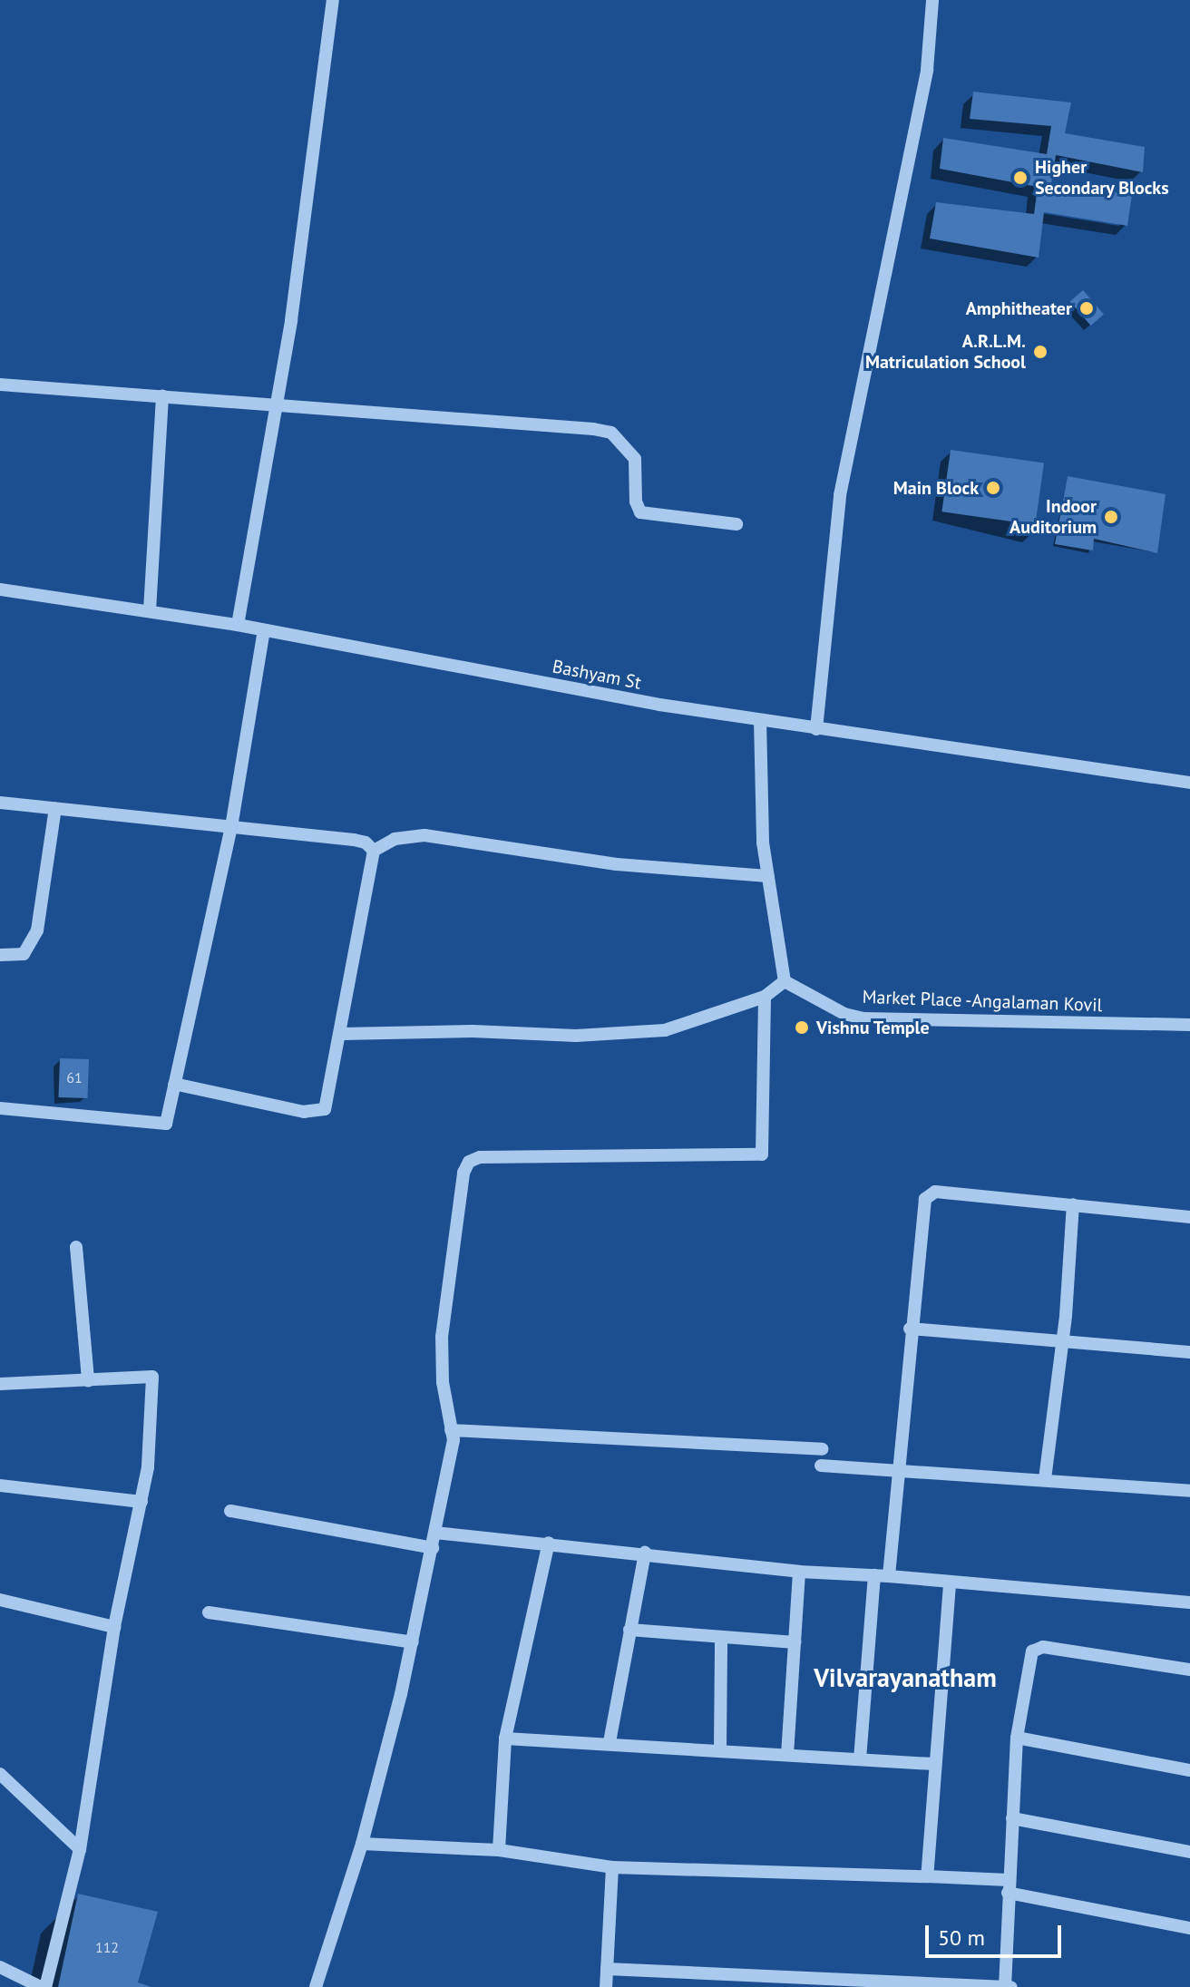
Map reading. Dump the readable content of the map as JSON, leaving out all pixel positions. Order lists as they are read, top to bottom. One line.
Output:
{"streets":{"street":["Bashyam St","Market Place -Angalaman Kovil"]},"districts":["Vilvarayanatham"],"places":["Higher Secondary Blocks","Amphitheater","A.R.L.M. Matriculation School","Main Block","Indoor Auditorium","Vishnu Temple"],"house_numbers":["61","112"],"scale_bar":"50 m"}
